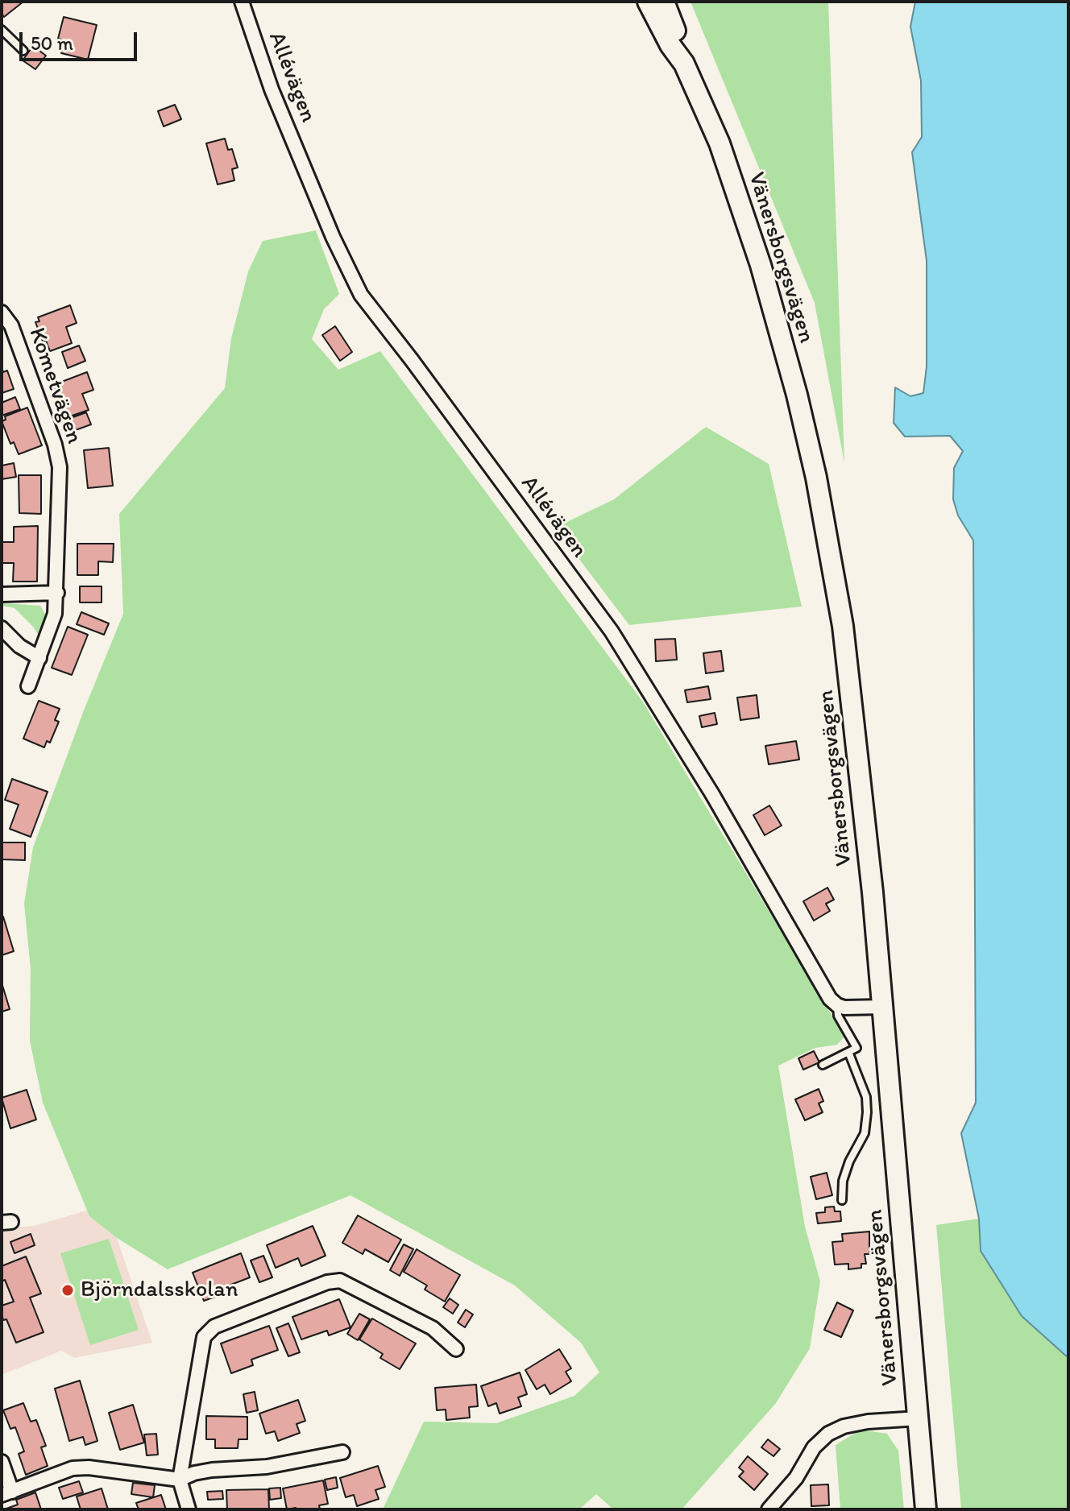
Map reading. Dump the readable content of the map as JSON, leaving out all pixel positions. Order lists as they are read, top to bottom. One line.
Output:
{"streets":{"main road":["Vänersborgsvägen"],"street":["Allévägen","Kometvägen"]},"places":["Björndalsskolan"],"scale_bar":"50 m"}
